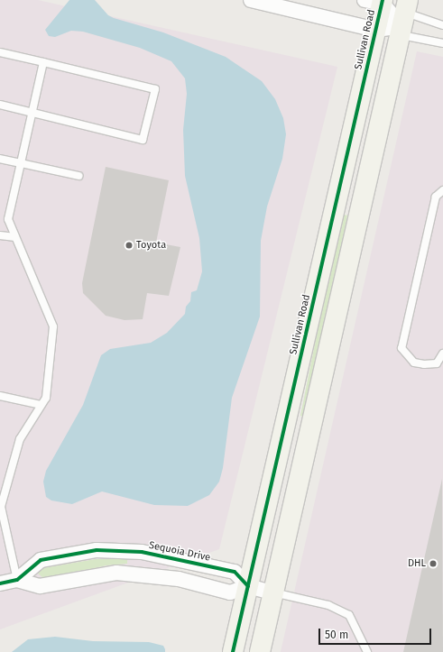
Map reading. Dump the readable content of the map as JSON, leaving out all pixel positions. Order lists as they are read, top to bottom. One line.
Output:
{"streets":{"street":["Sullivan Road","Sequoia Drive"]},"crossings":[["Sullivan Road","Sequoia Drive"]],"places":["Toyota","DHL"],"scale_bar":"50 m"}
